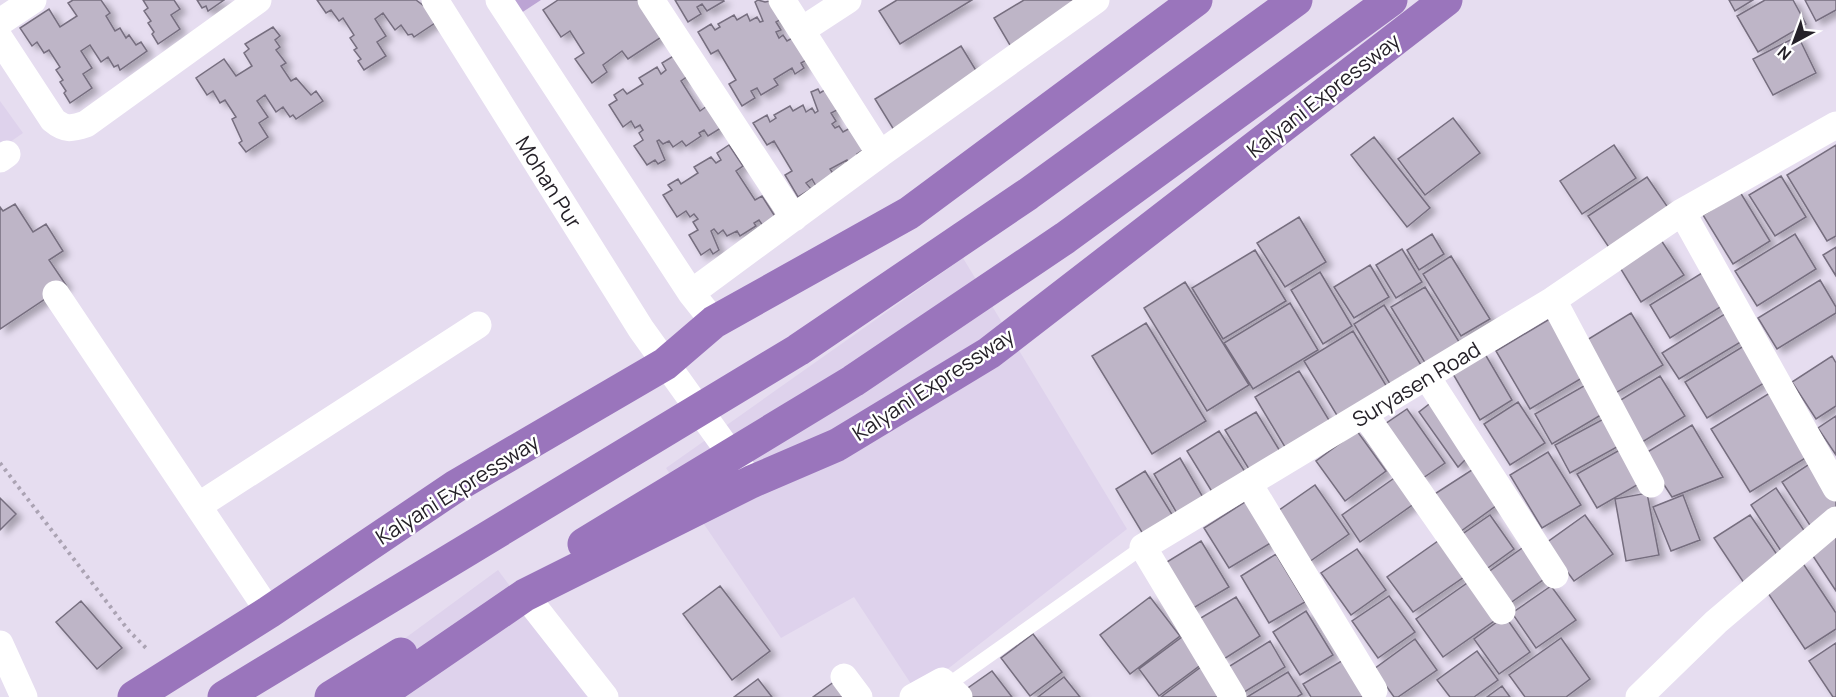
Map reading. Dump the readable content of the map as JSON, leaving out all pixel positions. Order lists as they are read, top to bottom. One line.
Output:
{"streets":{"highway":["Kalyani Expressway"],"street":["Mohan Pur","Suryasen Road"]},"crossings":[["Kalyani Expressway","Mohan Pur"]],"north":"bottom left"}
